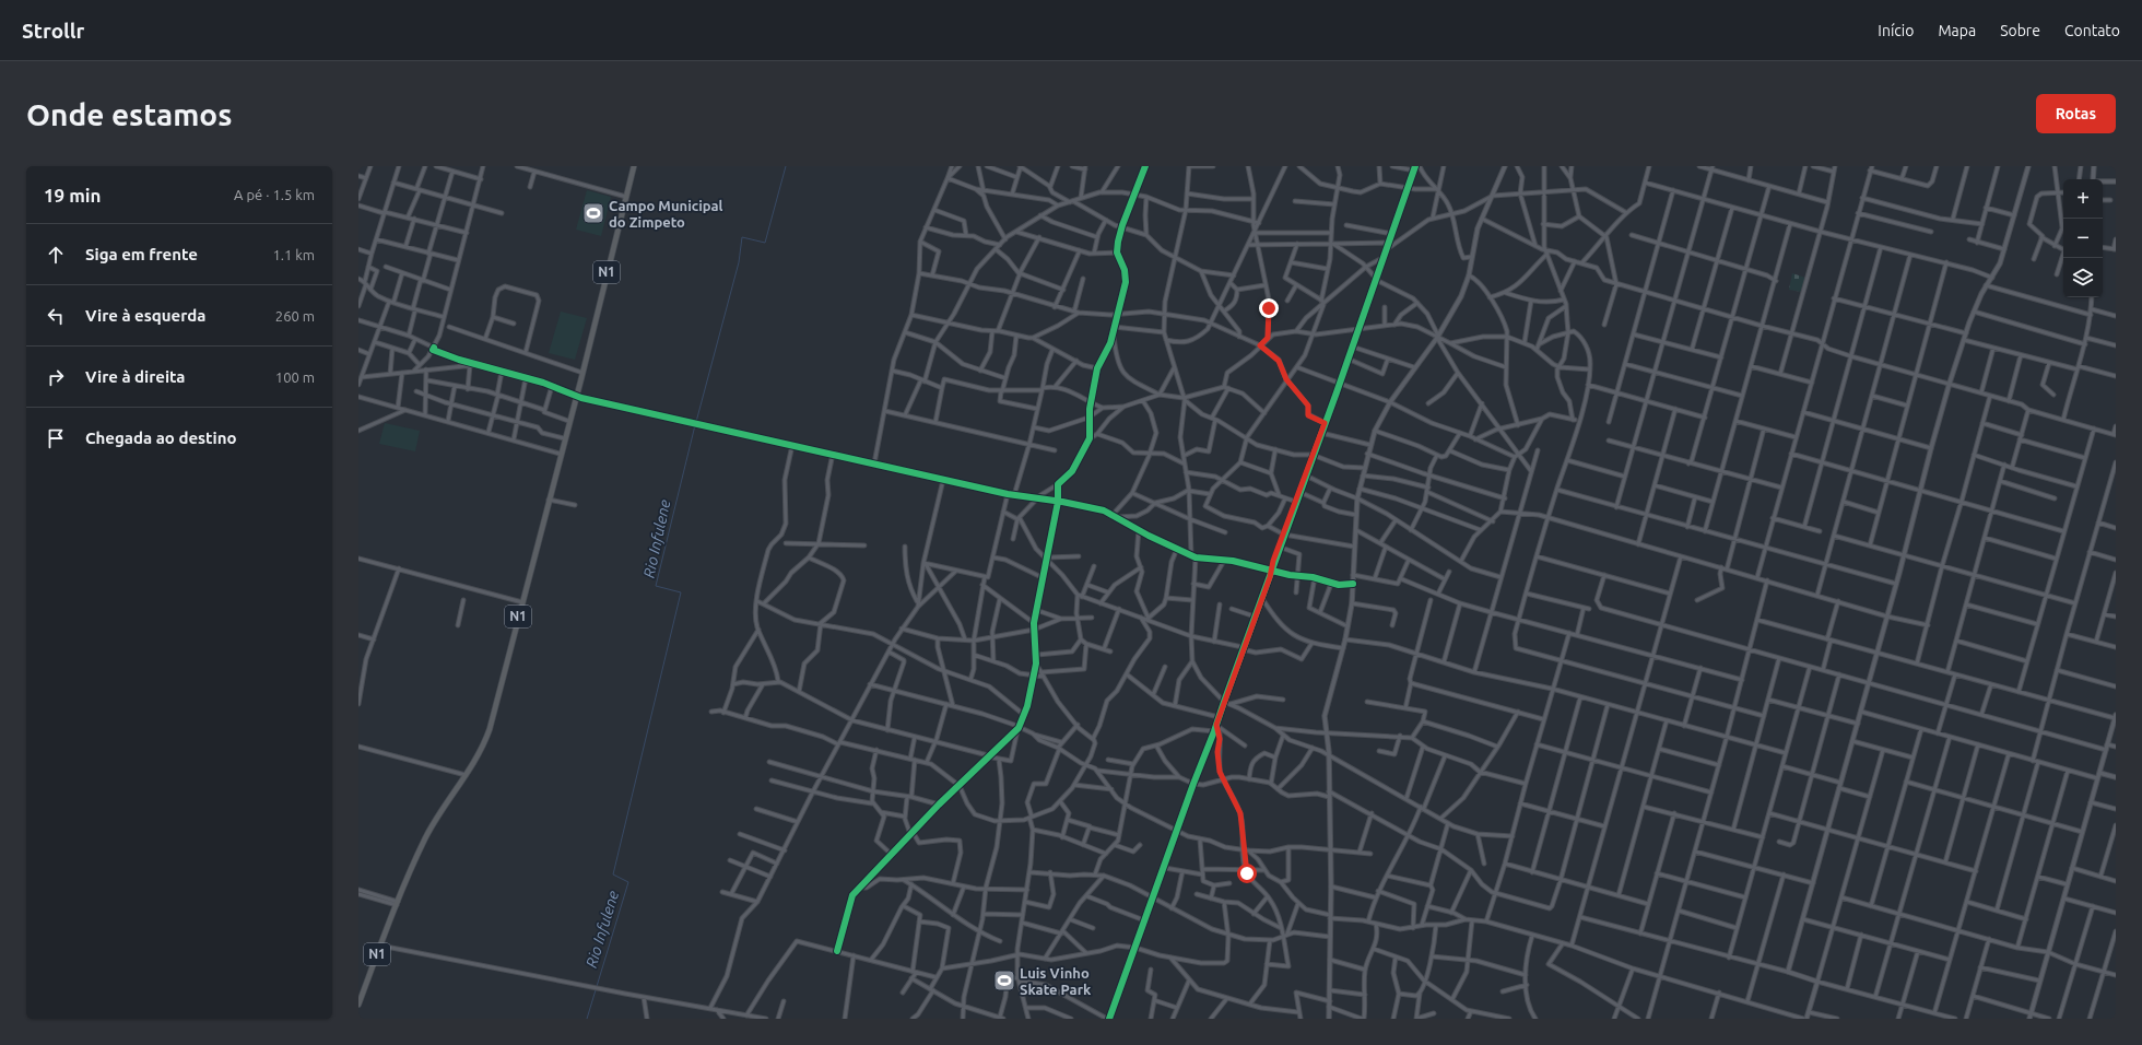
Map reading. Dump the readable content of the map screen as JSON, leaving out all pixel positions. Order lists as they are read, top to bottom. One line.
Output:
{"streets":{"highway":["N1"]},"water":["Rio Infulene"],"places":{"sports":["Campo Municipal do Zimpeto","Luis Vinho Skate Park"]},"page":{"header":"Strollr","nav":["Início","Mapa","Sobre","Contato"],"buttons":"Rotas","title":"Onde estamos","heading":["19 min","A pé · 1.5 km"],"map_buttons":["+","−"],"list":[["Siga em frente","1.1 km"],["Vire à esquerda","260 m"],["Vire à direita","100 m"],"Chegada ao destino"]}}
